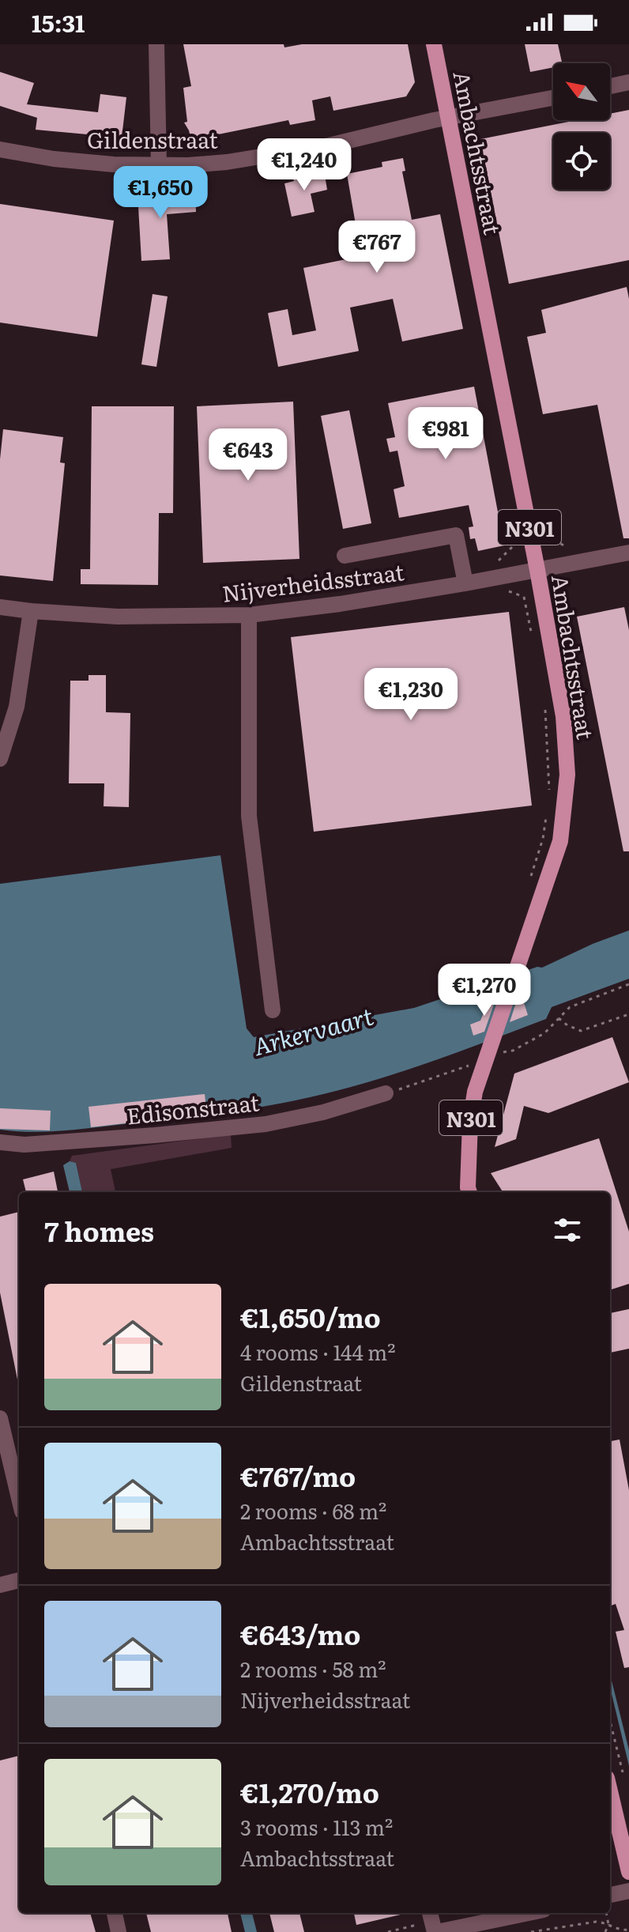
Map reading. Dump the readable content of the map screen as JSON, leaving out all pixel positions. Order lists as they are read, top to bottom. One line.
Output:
{"streets":{"main road":["Ambachtsstraat","N301"],"street":["Gildenstraat","Nijverheidsstraat","Edisonstraat"]},"crossings":[["Gildenstraat","Ambachtsstraat"],["Ambachtsstraat","Nijverheidsstraat"]],"water":["Arkervaart"],"north":"top left","page":{"status":"15:31","price":["€1,240","€1,650","€767","€981","€643","€1,230","€1,270"],"heading":"7 homes","list":[{"name":"€1,650/mo","note":"4 rooms · 144 m² · Gildenstraat"},{"name":"€767/mo","note":"2 rooms · 68 m² · Ambachtsstraat"},{"name":"€643/mo","note":"2 rooms · 58 m² · Nijverheidsstraat"},{"name":"€1,270/mo","note":"3 rooms · 113 m² · Ambachtsstraat"}]}}
